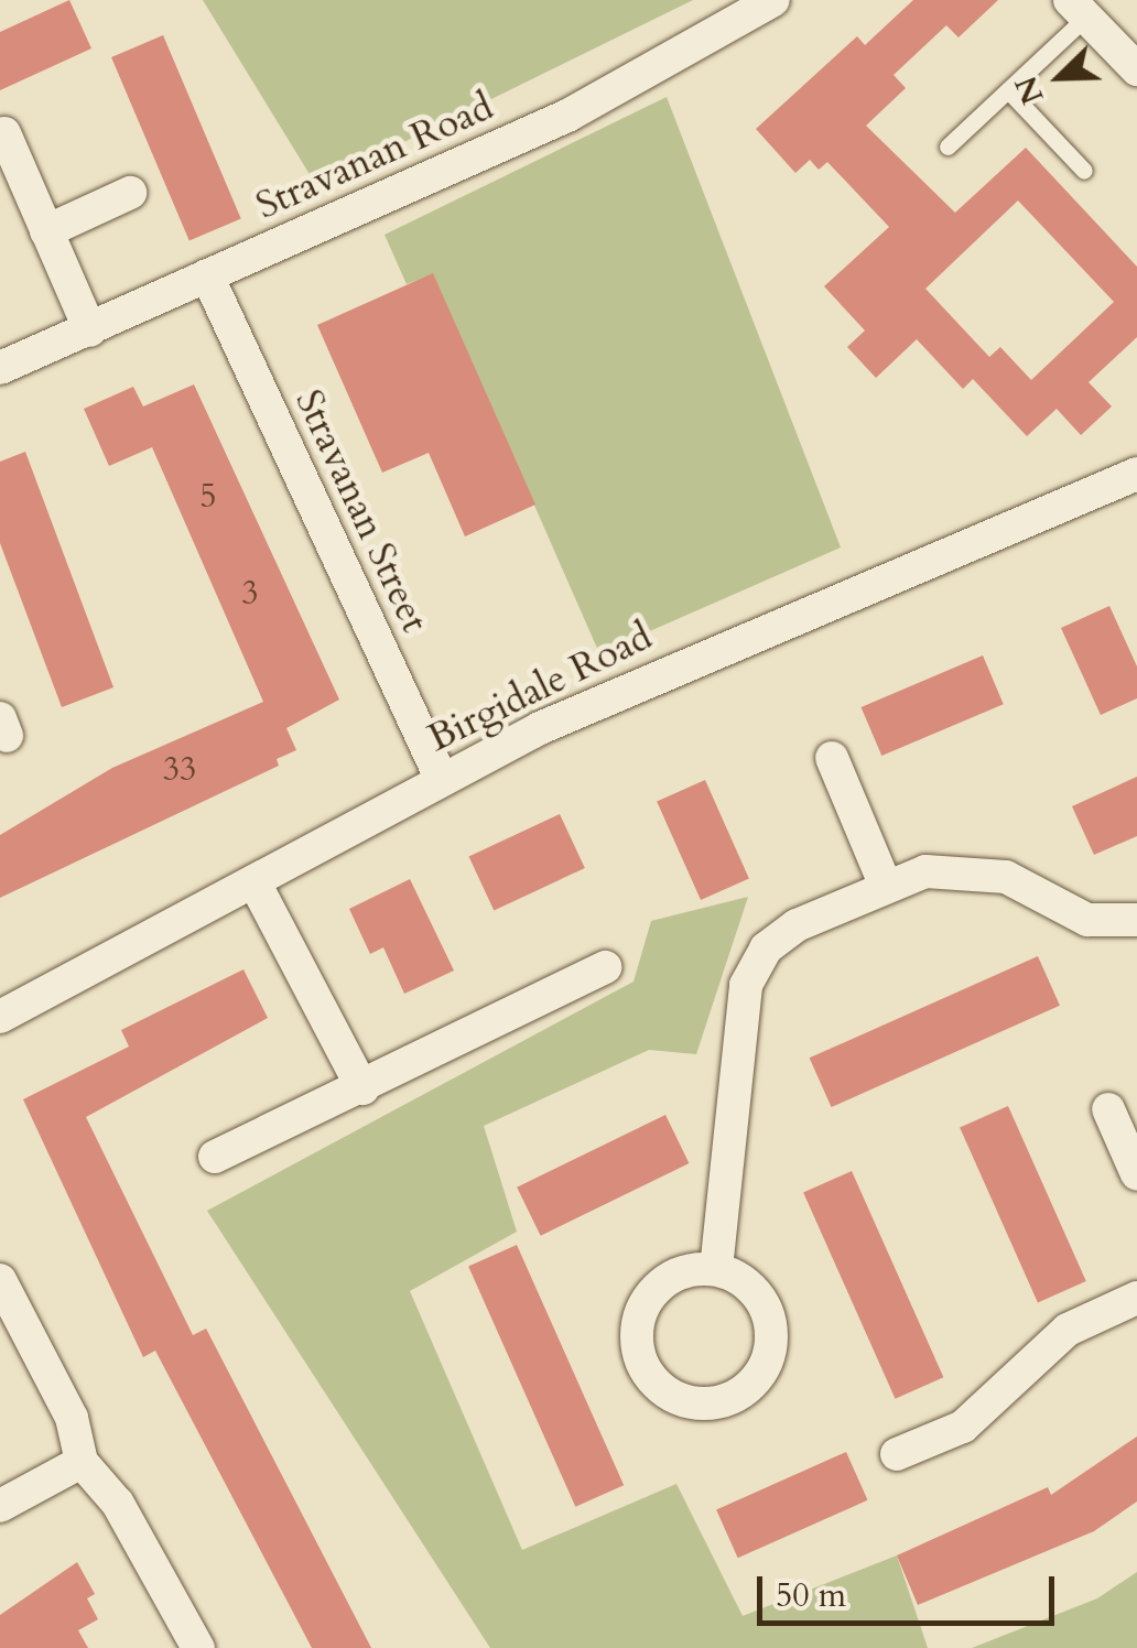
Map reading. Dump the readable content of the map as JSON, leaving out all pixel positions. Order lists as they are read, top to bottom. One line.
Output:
{"streets":{"street":["Stravanan Road","Stravanan Street","Birgidale Road"]},"crossings":[["Stravanan Road","Stravanan Street"],["Stravanan Street","Birgidale Road"]],"house_numbers":["5","3","33"],"scale_bar":"50 m","north":"bottom left"}
